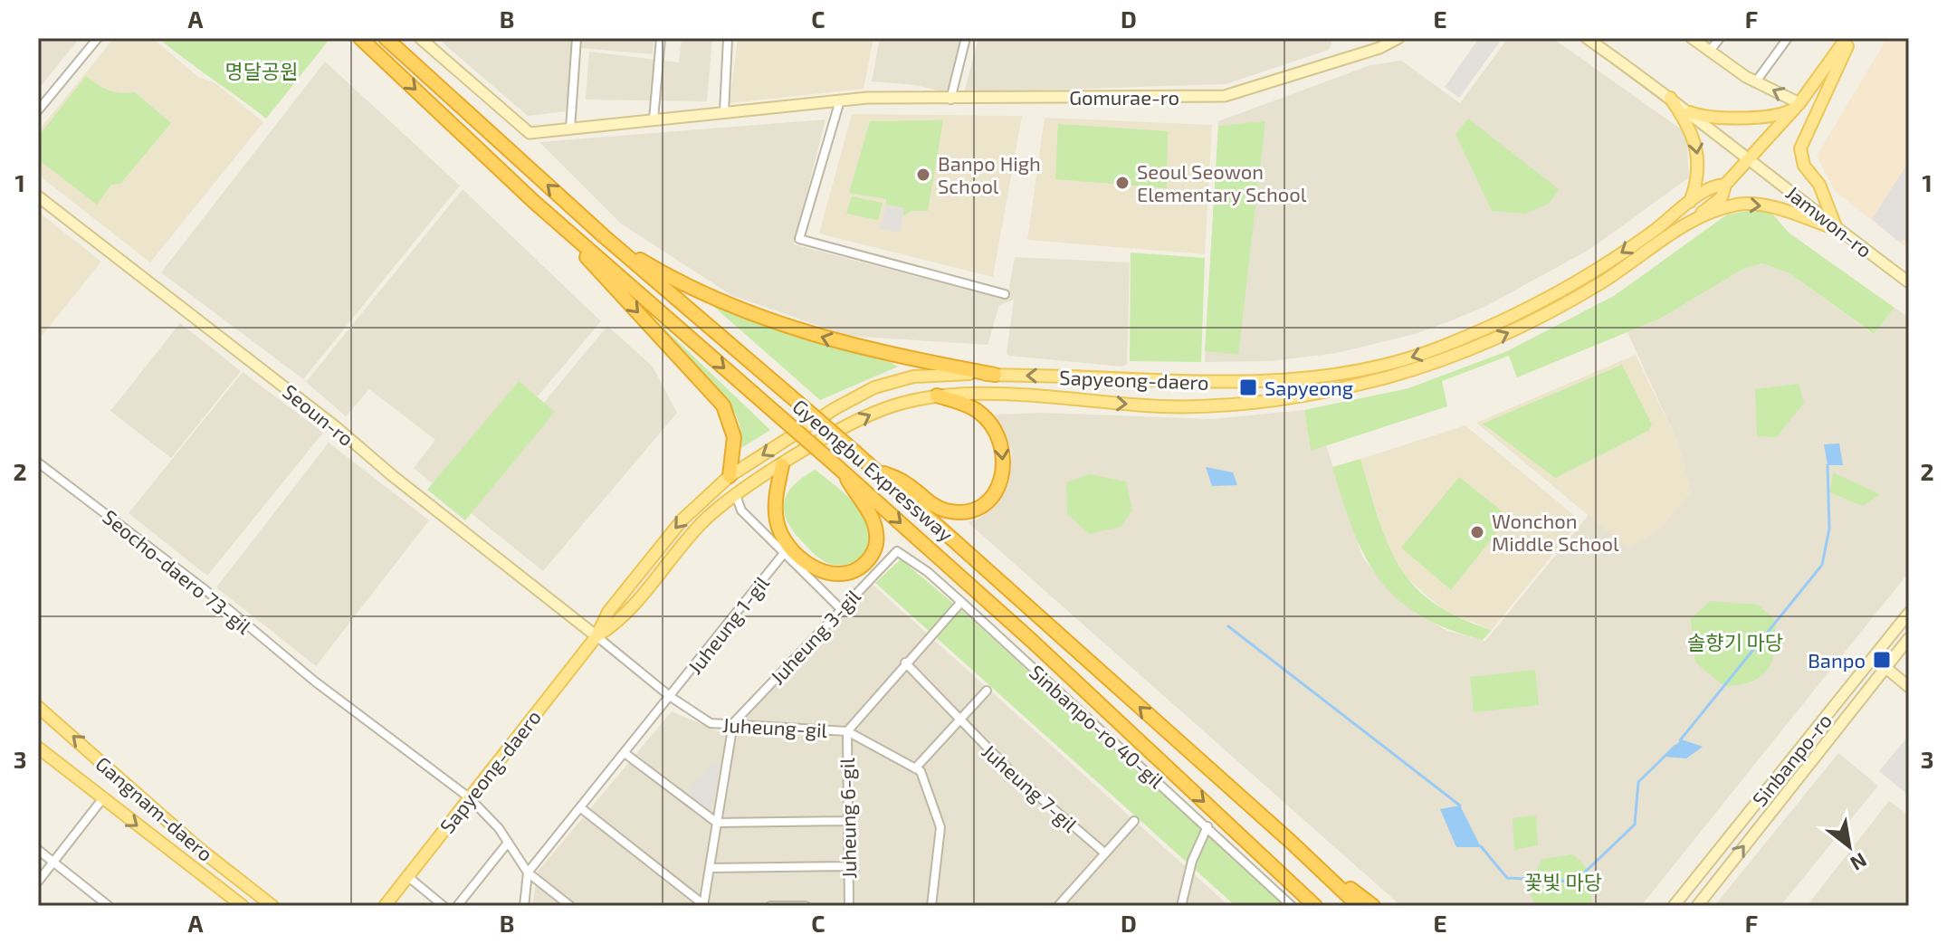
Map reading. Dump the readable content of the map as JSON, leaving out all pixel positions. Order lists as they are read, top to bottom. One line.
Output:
{"streets":{"highway":["Gyeongbu Expressway"],"main road":["Sapyeong-daero","Gangnam-daero"],"street":["Gomurae-ro","Jamwon-ro","Seoun-ro","Seocho-daero 73-gil","Juheung 1-gil","Juheung 3-gil","Sinbanpo-ro 40-gil","Juheung-gil","Sinbanpo-ro","Juheung 7-gil","Juheung 6-gil"]},"crossings":[["Jamwon-ro","Sapyeong-daero"],["Sapyeong-daero","Seoun-ro"],["Sapyeong-daero","Seocho-daero 73-gil"],["Sapyeong-daero","Juheung-gil"],["Seoun-ro","Juheung-gil"],["Seocho-daero 73-gil","Juheung 1-gil"],["Juheung 1-gil","Juheung-gil"],["Juheung 3-gil","Sinbanpo-ro 40-gil"],["Juheung 3-gil","Juheung-gil"],["Juheung-gil","Juheung 6-gil"]],"parks":["명달공원","솔향기 마당","꽃빛 마당"],"places":{"other":["Banpo High School","Seoul Seowon Elementary School","Wonchon Middle School"],"transit":["Sapyeong","Banpo"]},"north":"bottom right","grid":{"columns":["A","B","C","D","E","F"],"rows":["1","2","3"]}}
